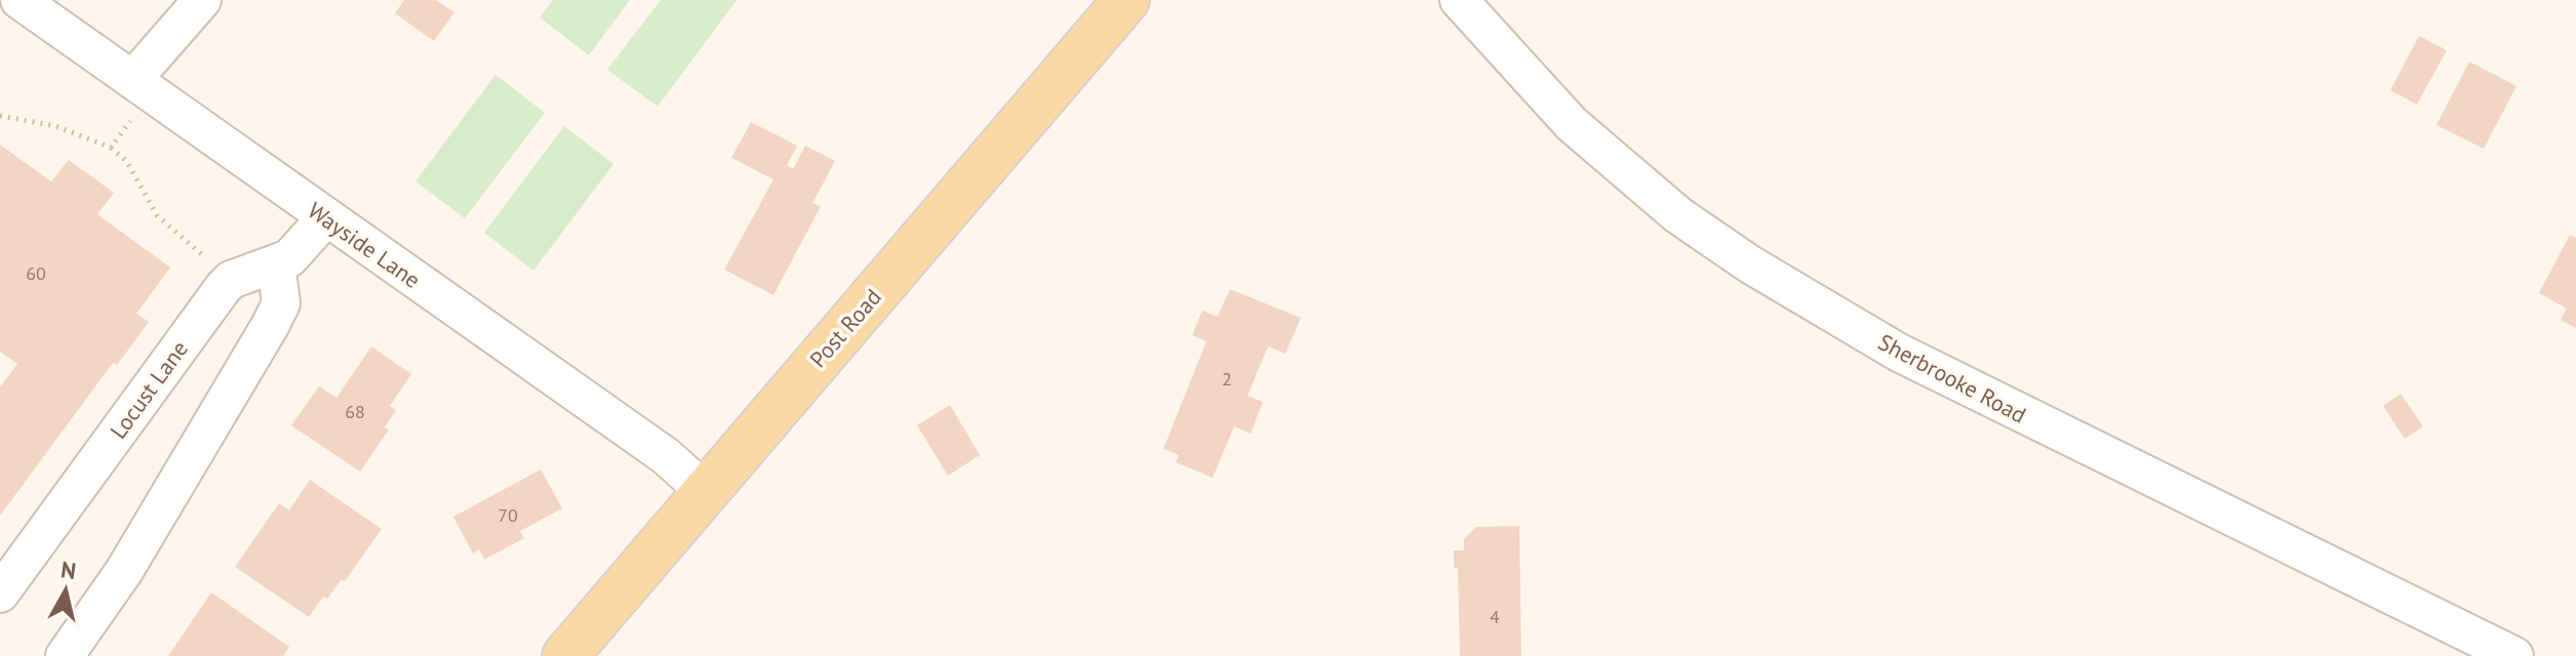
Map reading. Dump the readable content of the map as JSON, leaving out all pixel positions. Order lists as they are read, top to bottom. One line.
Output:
{"streets":{"main road":["Post Road"],"street":["Wayside Lane","Sherbrooke Road","Locust Lane"]},"crossings":[["Wayside Lane","Post Road"]],"house_numbers":["60","2","68","70","4"],"north":"top"}
